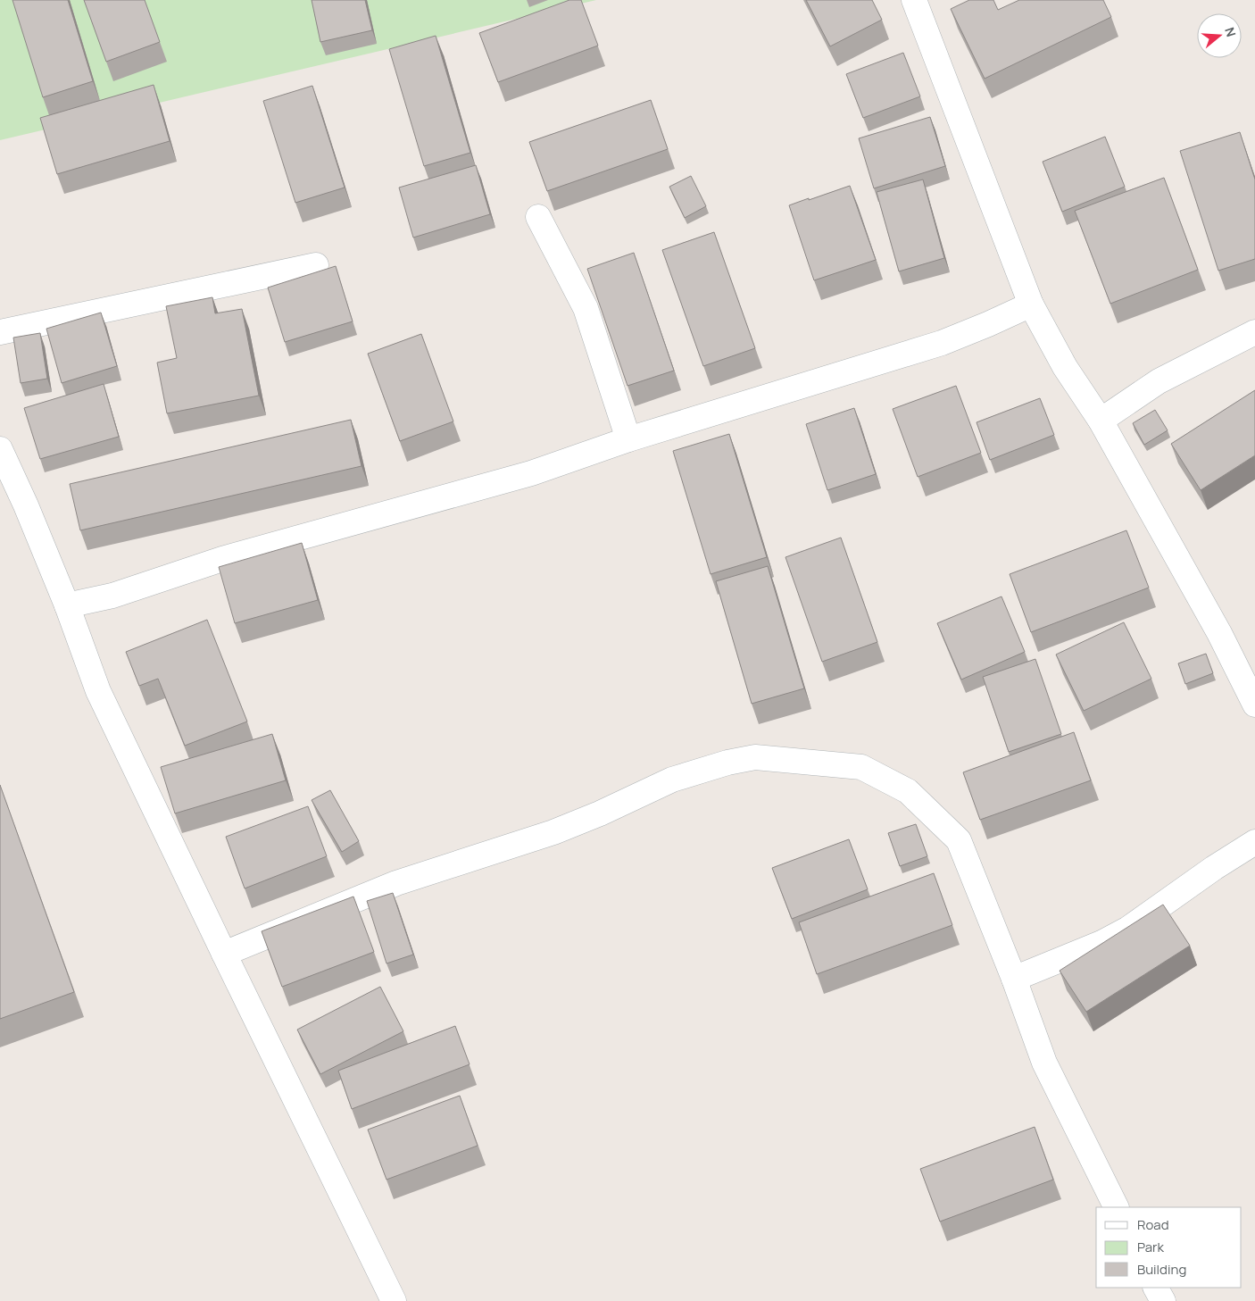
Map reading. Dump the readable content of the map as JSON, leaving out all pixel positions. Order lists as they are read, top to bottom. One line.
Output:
{"legend":["Road","Park","Building"],"north":"right"}
